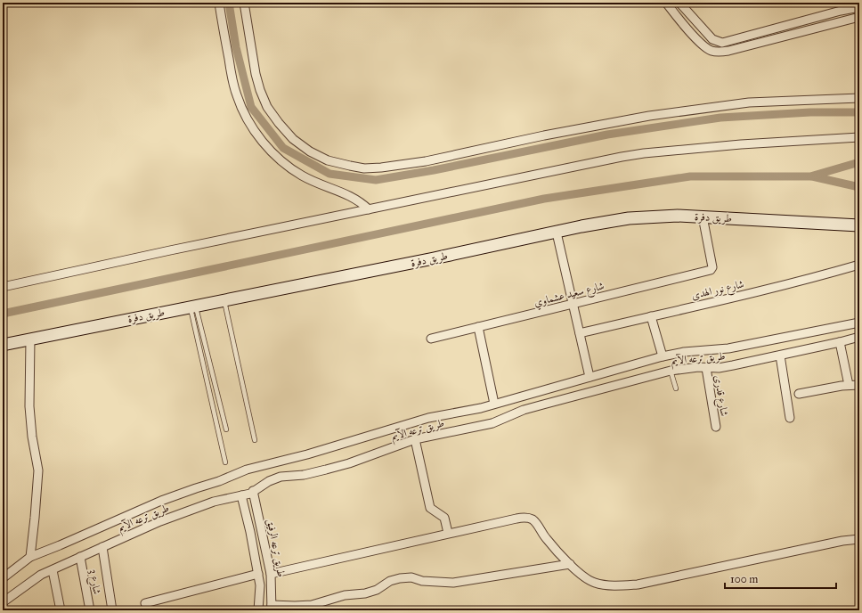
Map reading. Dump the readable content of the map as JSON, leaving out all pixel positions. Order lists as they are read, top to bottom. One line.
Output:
{"streets":{"main road":["طريق دفرة"],"street":["شارع نور الهدى","شارع سعيد عشماوي","طريق ترعه الآيم","شارع قدرى","طريق ترعه الرفيق","شارع 3"]},"crossings":[["طريق دفرة","شارع سعيد عشماوي"],["طريق ترعه الآيم","شارع قدرى"],["طريق ترعه الآيم","طريق ترعه الرفيق"],["طريق ترعه الآيم","شارع 3"]],"scale_bar":"100 m"}
